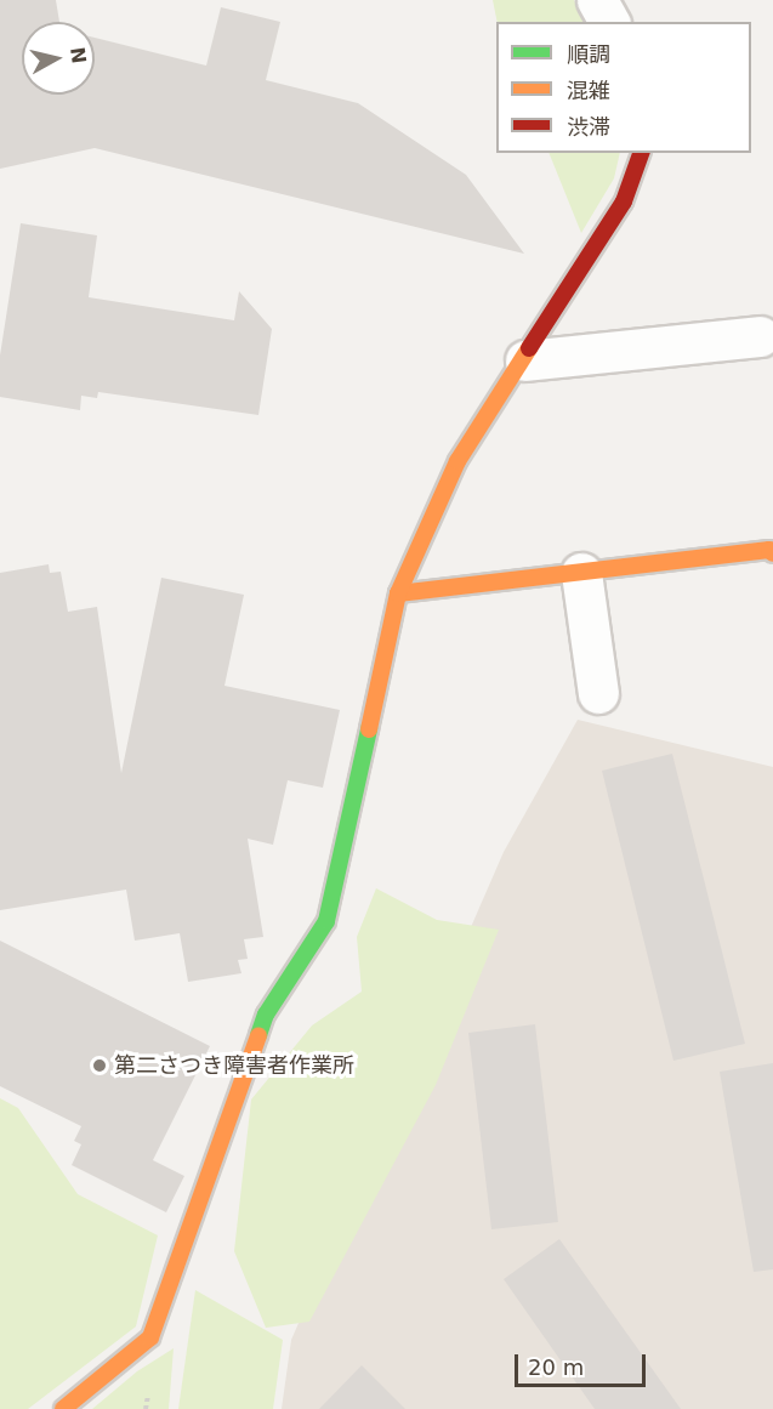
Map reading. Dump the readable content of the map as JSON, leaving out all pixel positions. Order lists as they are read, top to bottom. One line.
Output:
{"places":["第二さつき障害者作業所"],"legend":["順調","混雑","渋滞"],"scale_bar":"20 m","north":"right"}
